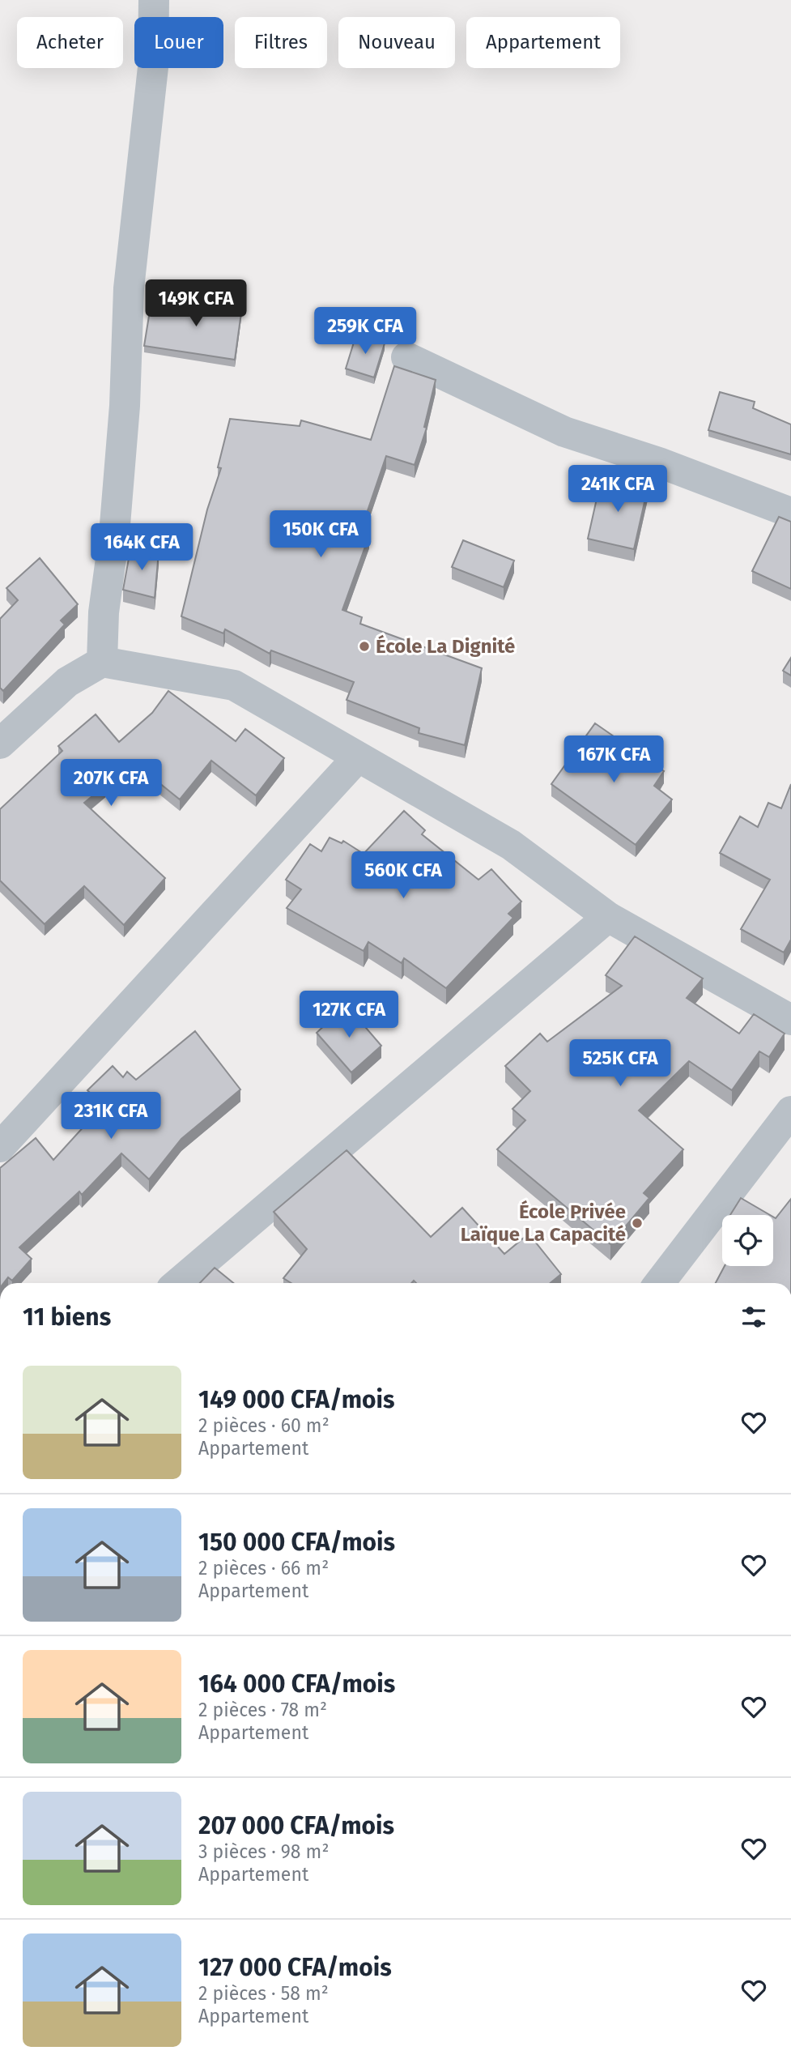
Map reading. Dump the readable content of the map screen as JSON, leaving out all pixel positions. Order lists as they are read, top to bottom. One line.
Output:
{"places":["École La Dignité","École Privée Laïque La Capacité"],"page":{"chip":["Acheter","Louer","Filtres","Nouveau","Appartement"],"price":["149K CFA","259K CFA","241K CFA","150K CFA","164K CFA","167K CFA","207K CFA","560K CFA","127K CFA","525K CFA","231K CFA"],"heading":"11 biens","list":[{"name":"149 000 CFA/mois","note":"2 pièces · 60 m² · Appartement"},{"name":"150 000 CFA/mois","note":"2 pièces · 66 m² · Appartement"},{"name":"164 000 CFA/mois","note":"2 pièces · 78 m² · Appartement"},{"name":"207 000 CFA/mois","note":"3 pièces · 98 m² · Appartement"},{"name":"127 000 CFA/mois","note":"2 pièces · 58 m² · Appartement"}]}}
